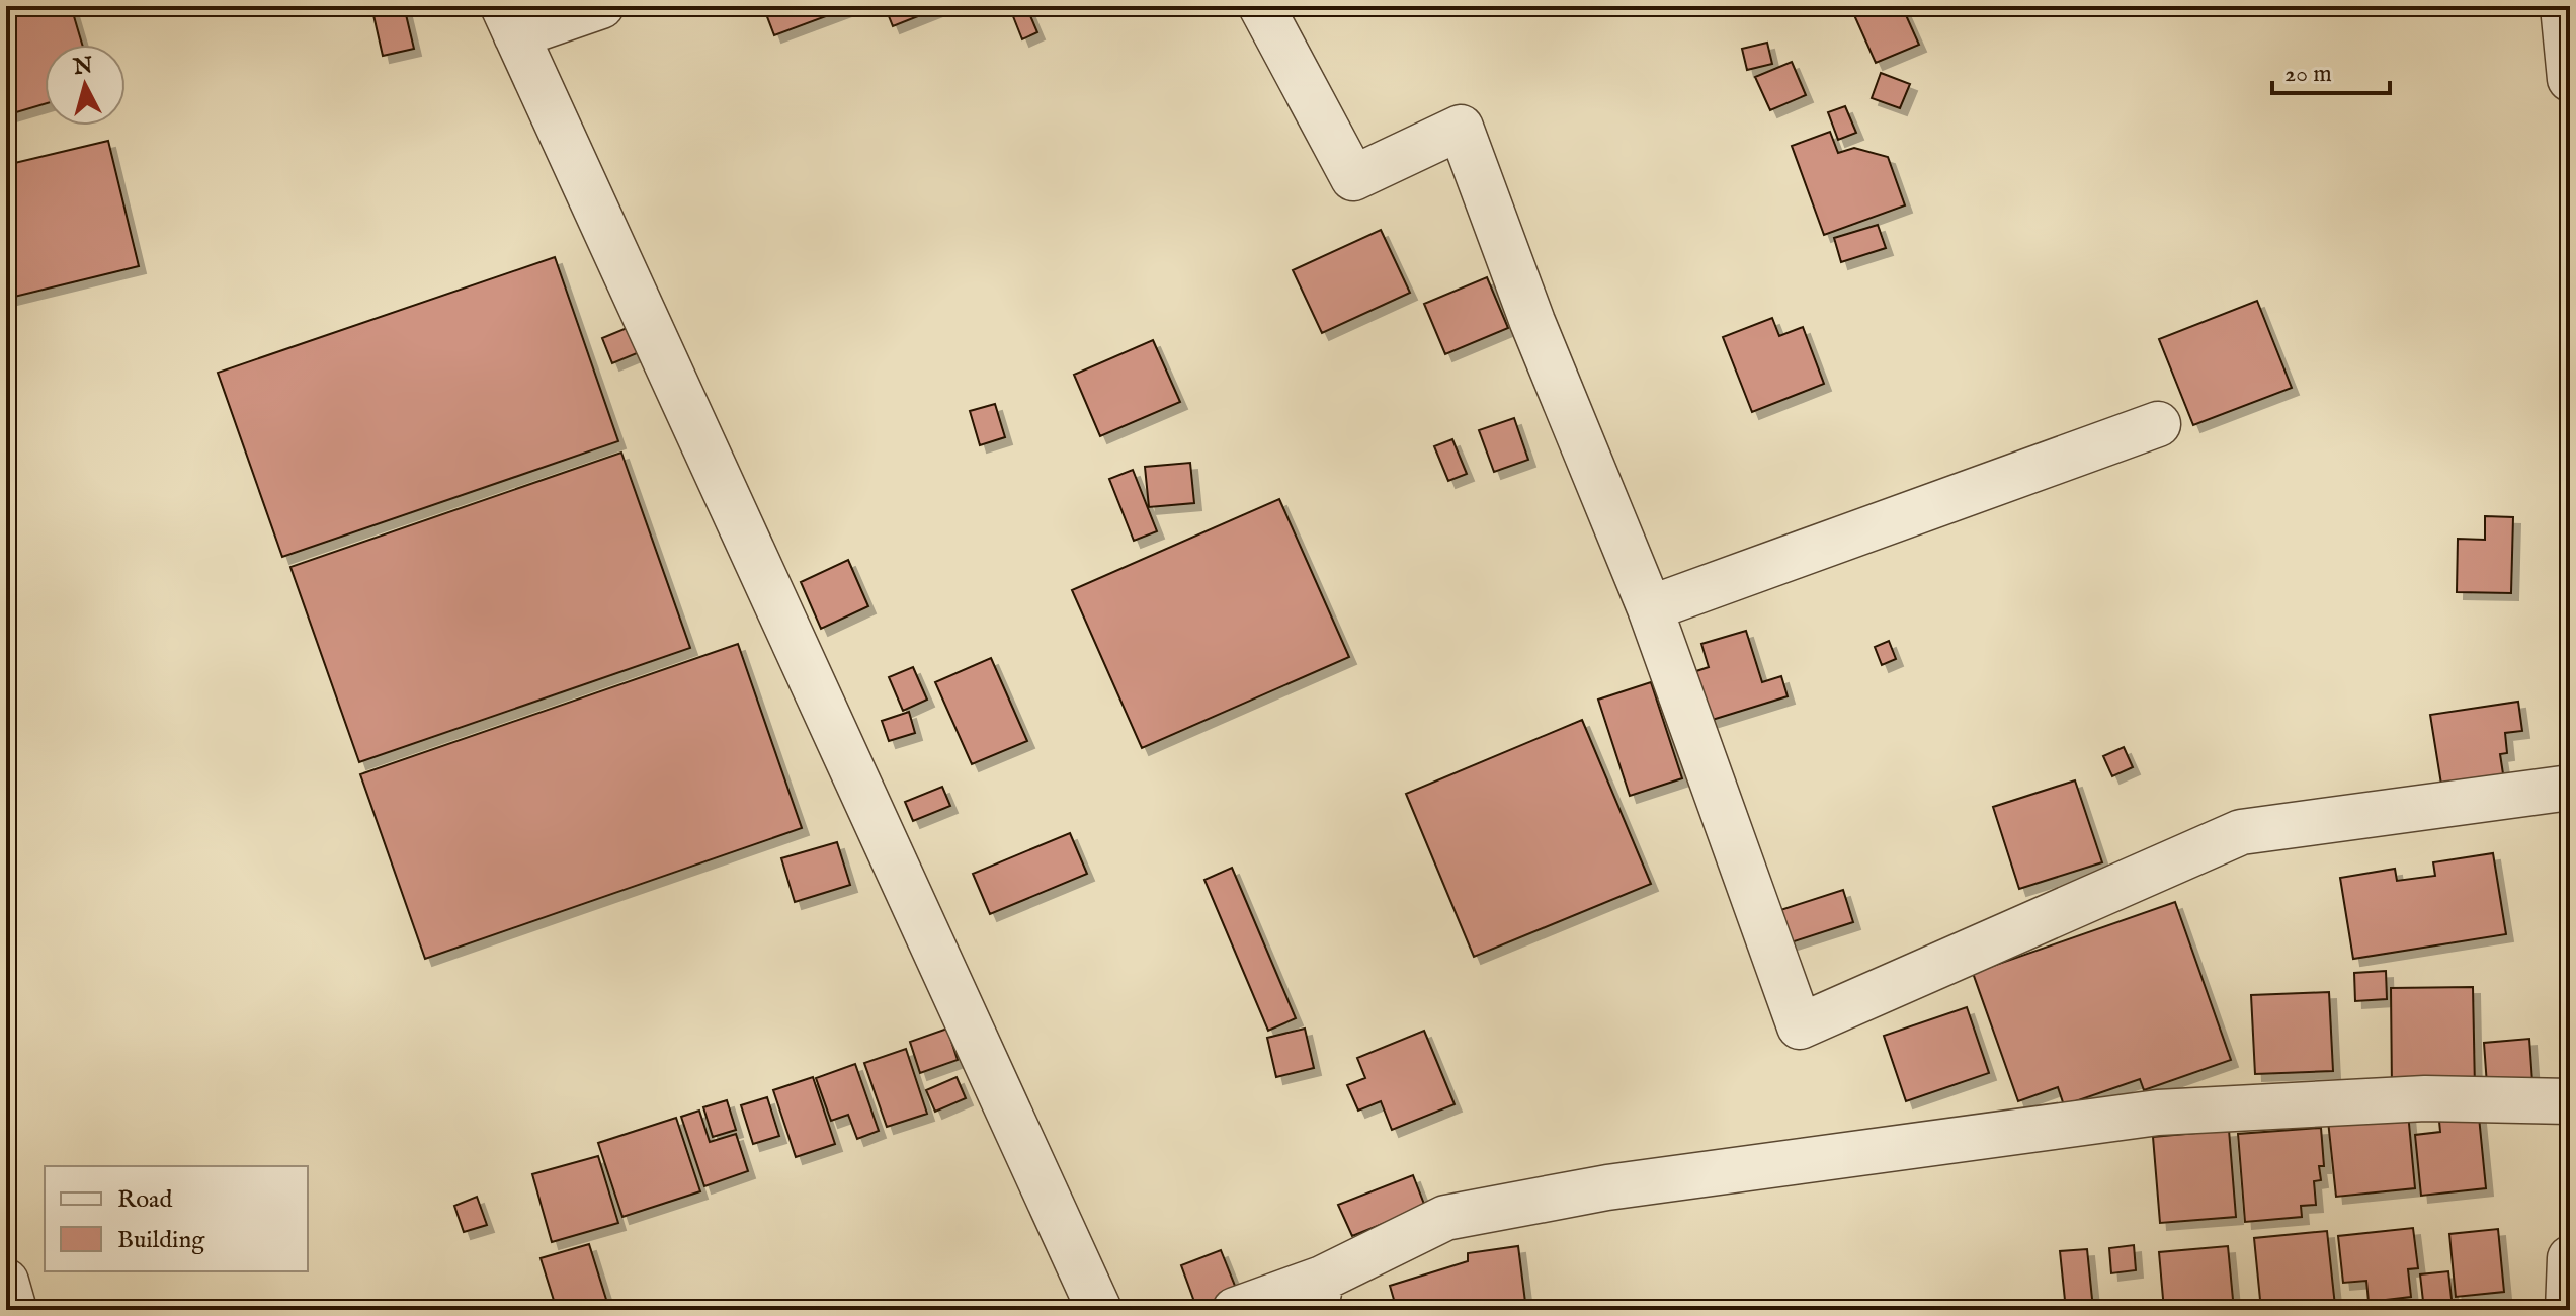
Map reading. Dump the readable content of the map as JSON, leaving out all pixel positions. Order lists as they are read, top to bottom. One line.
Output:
{"legend":["Road","Building"],"scale_bar":"20 m","north":"top"}
